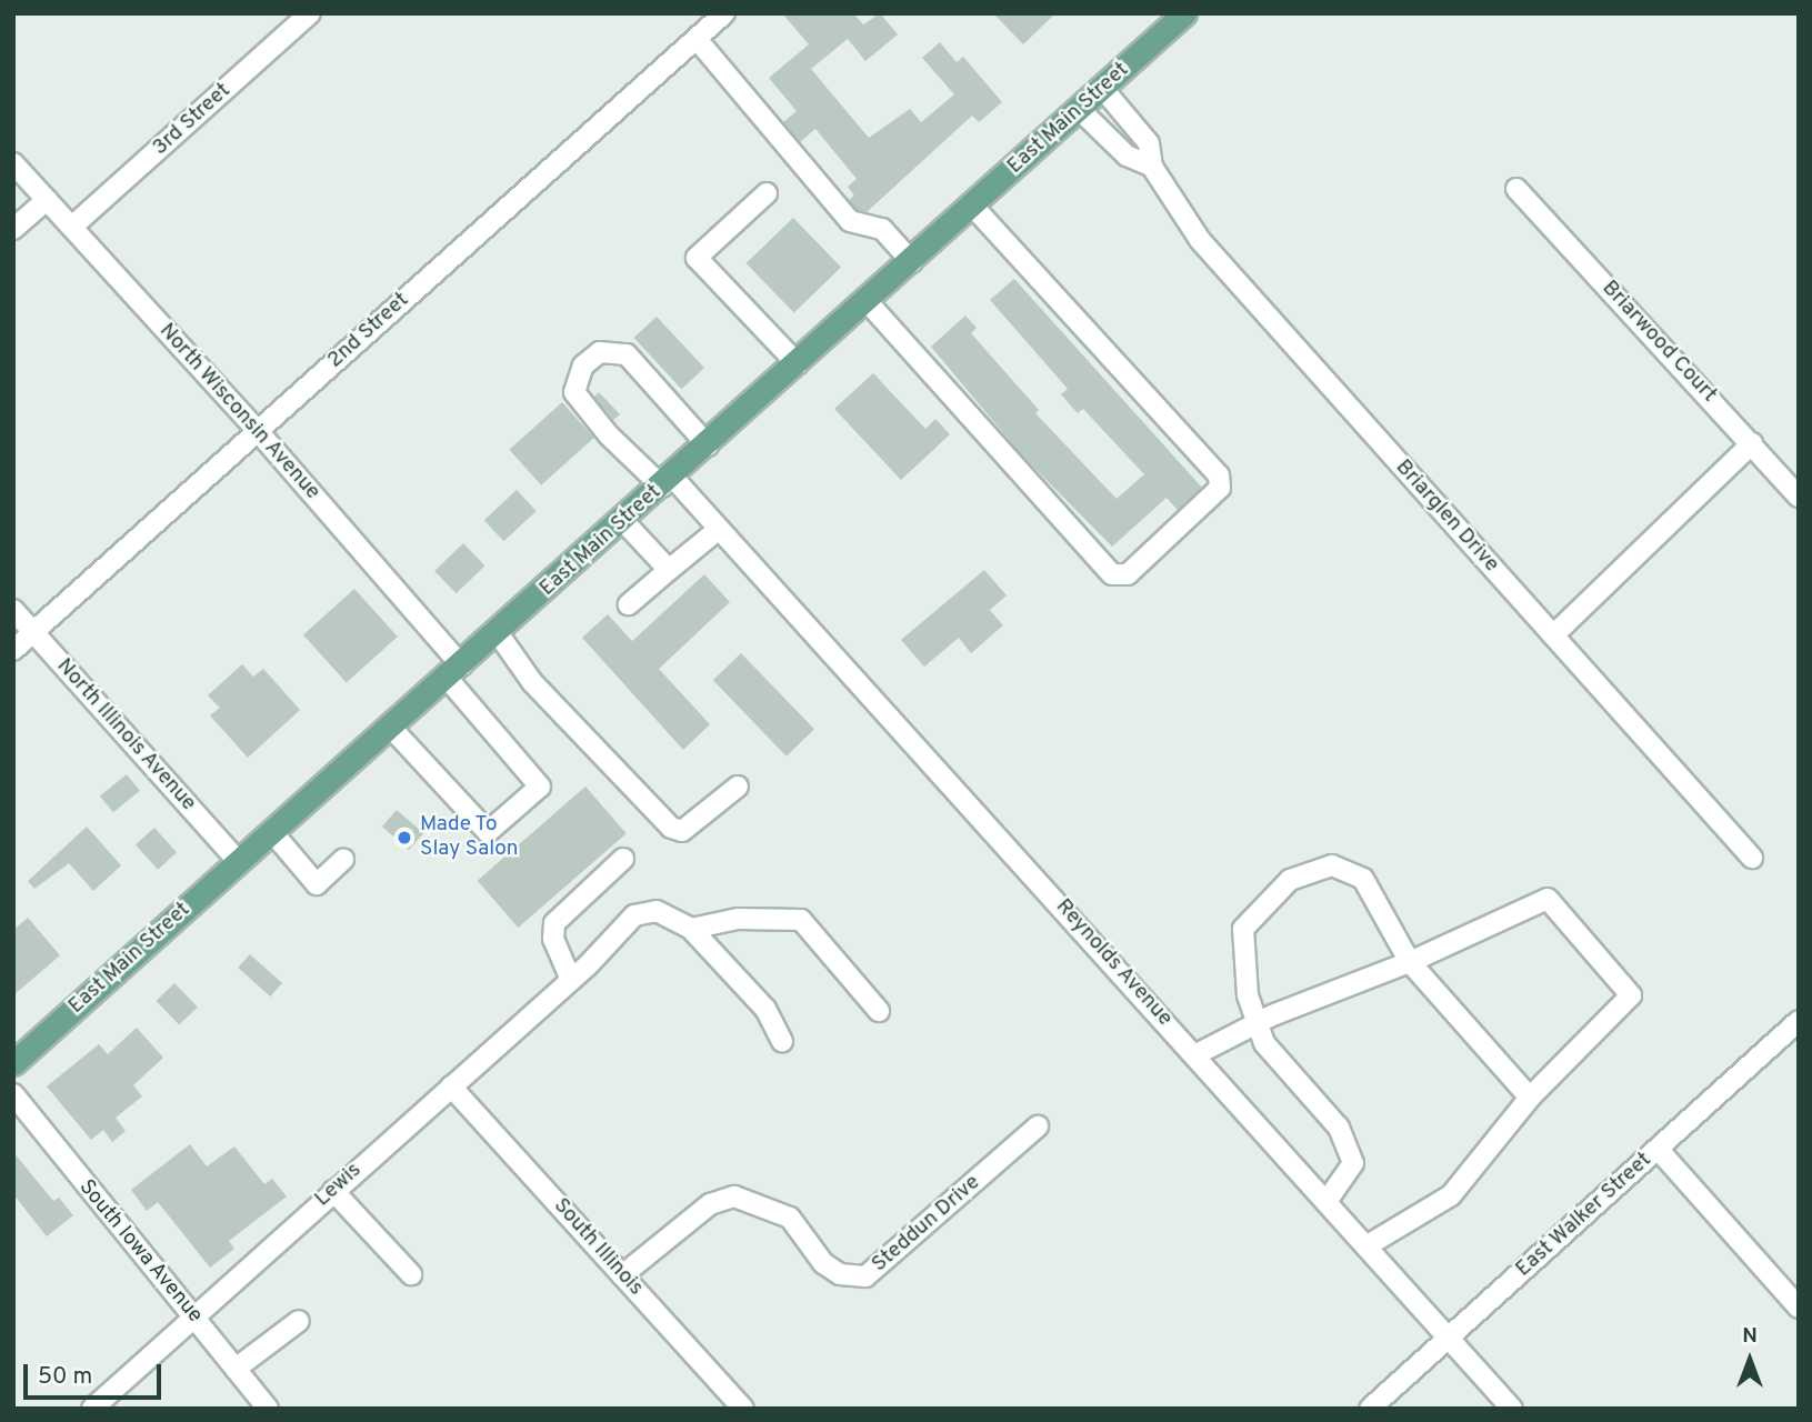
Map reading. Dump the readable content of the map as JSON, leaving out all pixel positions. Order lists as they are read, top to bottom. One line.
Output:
{"streets":{"main road":["East Main Street"],"street":["3rd Street","2nd Street","Briarwood Court","North Wisconsin Avenue","Briarglen Drive","North Illinois Avenue","Reynolds Avenue","Lewis","East Walker Street","Steddun Drive","South Illinois","South Iowa Avenue"]},"crossings":[["East Main Street","North Wisconsin Avenue"],["East Main Street","Briarglen Drive"],["East Main Street","North Illinois Avenue"],["East Main Street","Reynolds Avenue"],["3rd Street","North Wisconsin Avenue"],["2nd Street","North Wisconsin Avenue"],["2nd Street","North Illinois Avenue"],["Reynolds Avenue","East Walker Street"],["Lewis","South Illinois"],["Lewis","South Iowa Avenue"],["Steddun Drive","South Illinois"]],"places":["Made To Slay Salon"],"scale_bar":"50 m","north":"top"}
